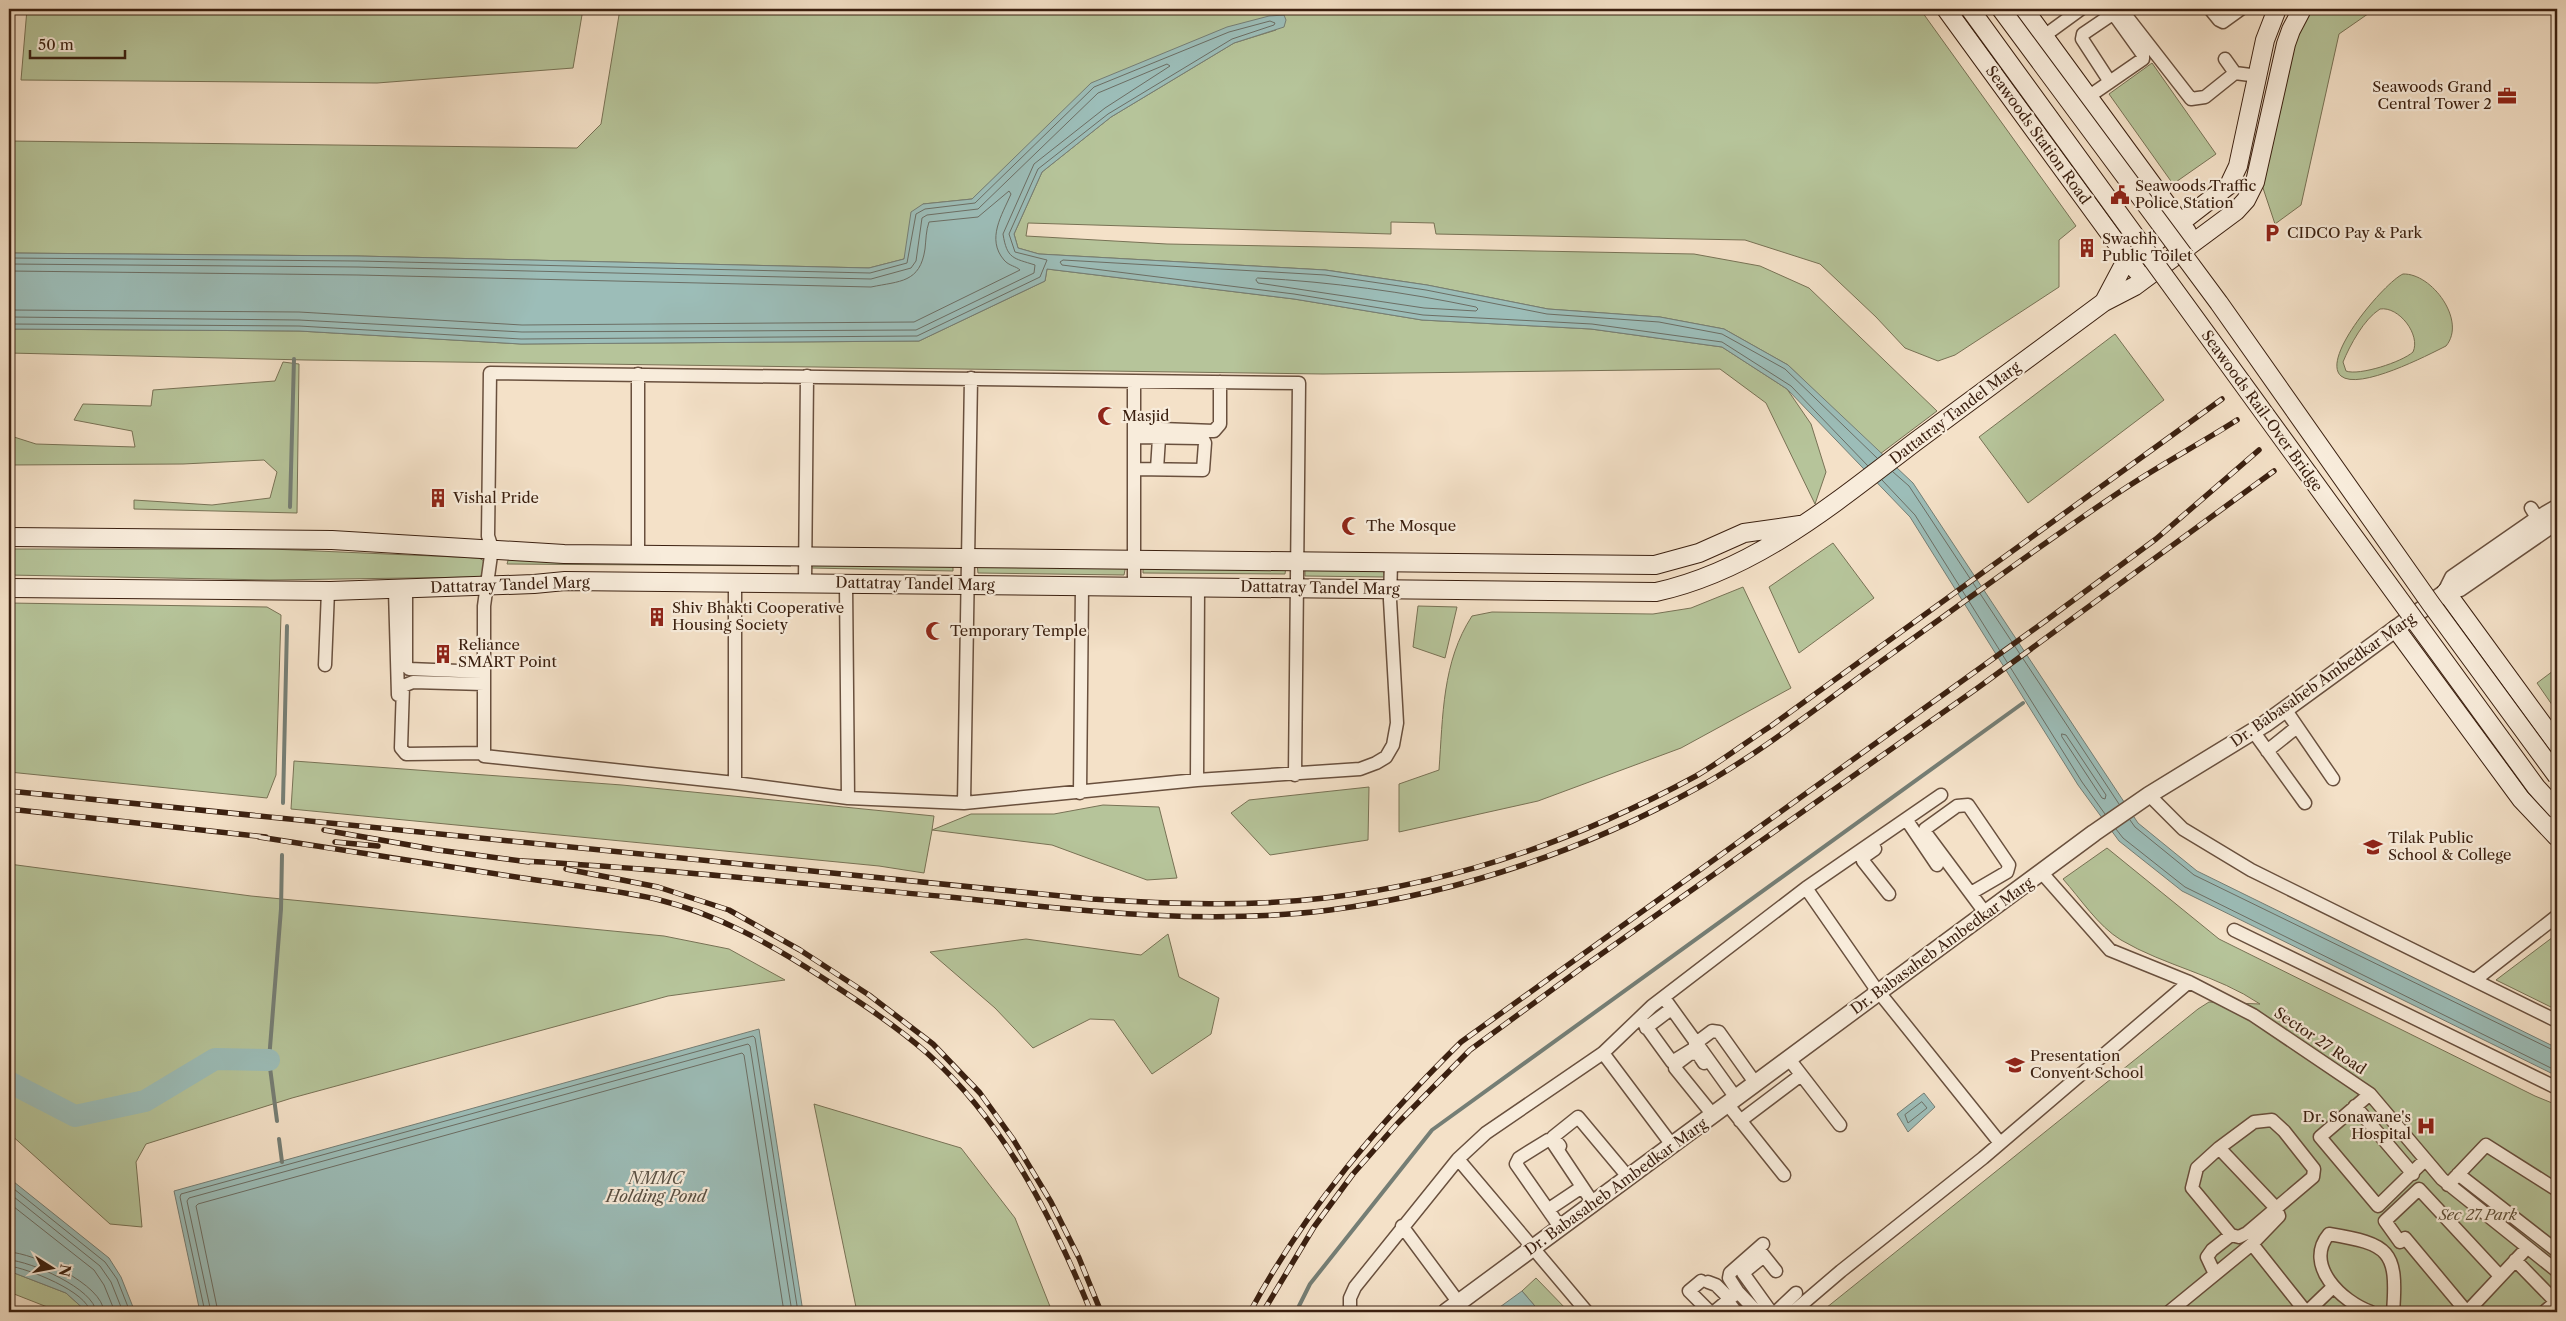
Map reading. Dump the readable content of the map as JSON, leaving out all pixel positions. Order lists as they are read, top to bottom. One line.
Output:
{"streets":{"main road":["Seawoods Station Road","Seawoods Rail-Over Bridge","Dattatray Tandel Marg"],"street":["Dr. Babasaheb Ambedkar Marg","Sector 27 Road"]},"crossings":[["Dr. Babasaheb Ambedkar Marg","Sector 27 Road"]],"water":["NMMC Holding Pond"],"parks":["Sec 27 Park"],"places":{"office":["Seawoods Grand Central Tower 2"],"public building":["Seawoods Traffic Police Station"],"parking":["CIDCO Pay & Park"],"building":["Swachh Public Toilet","Vishal Pride","Shiv Bhakti Cooperative Housing Society","Reliance SMART Point"],"mosque":["Masjid","The Mosque","Temporary Temple"],"school or university":["Tilak Public School & College","Presentation Convent School"],"hospital":["Dr. Sonawane's Hospital"]},"scale_bar":"50 m","north":"right"}
